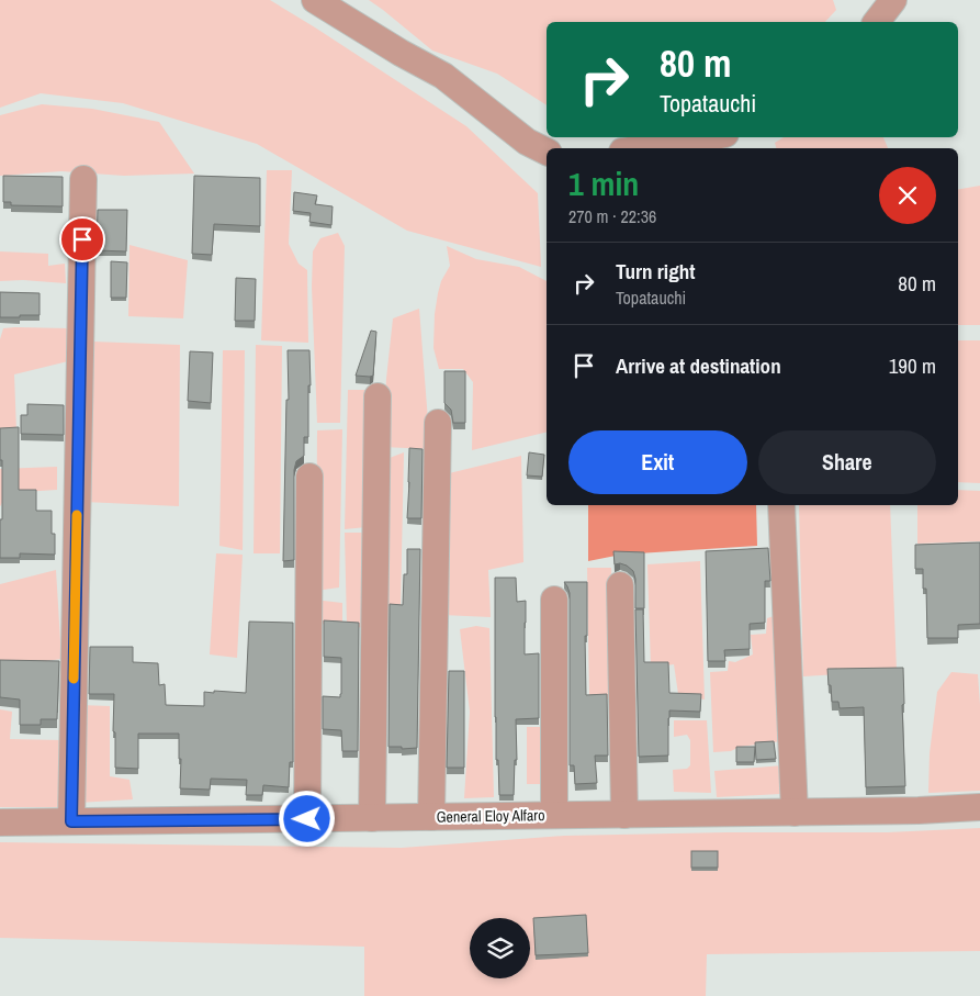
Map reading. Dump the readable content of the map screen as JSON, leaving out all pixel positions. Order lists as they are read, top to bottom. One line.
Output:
{"streets":{"street":["General Eloy Alfaro"]},"page":{"turn":["80 m","Topatauchi"],"heading":["1 min","270 m · 22:36"],"list":[{"name":"Turn right","note":"Topatauchi","value":"80 m"},{"name":"Arrive at destination","value":"190 m"}],"buttons":["Exit","Share"]}}
